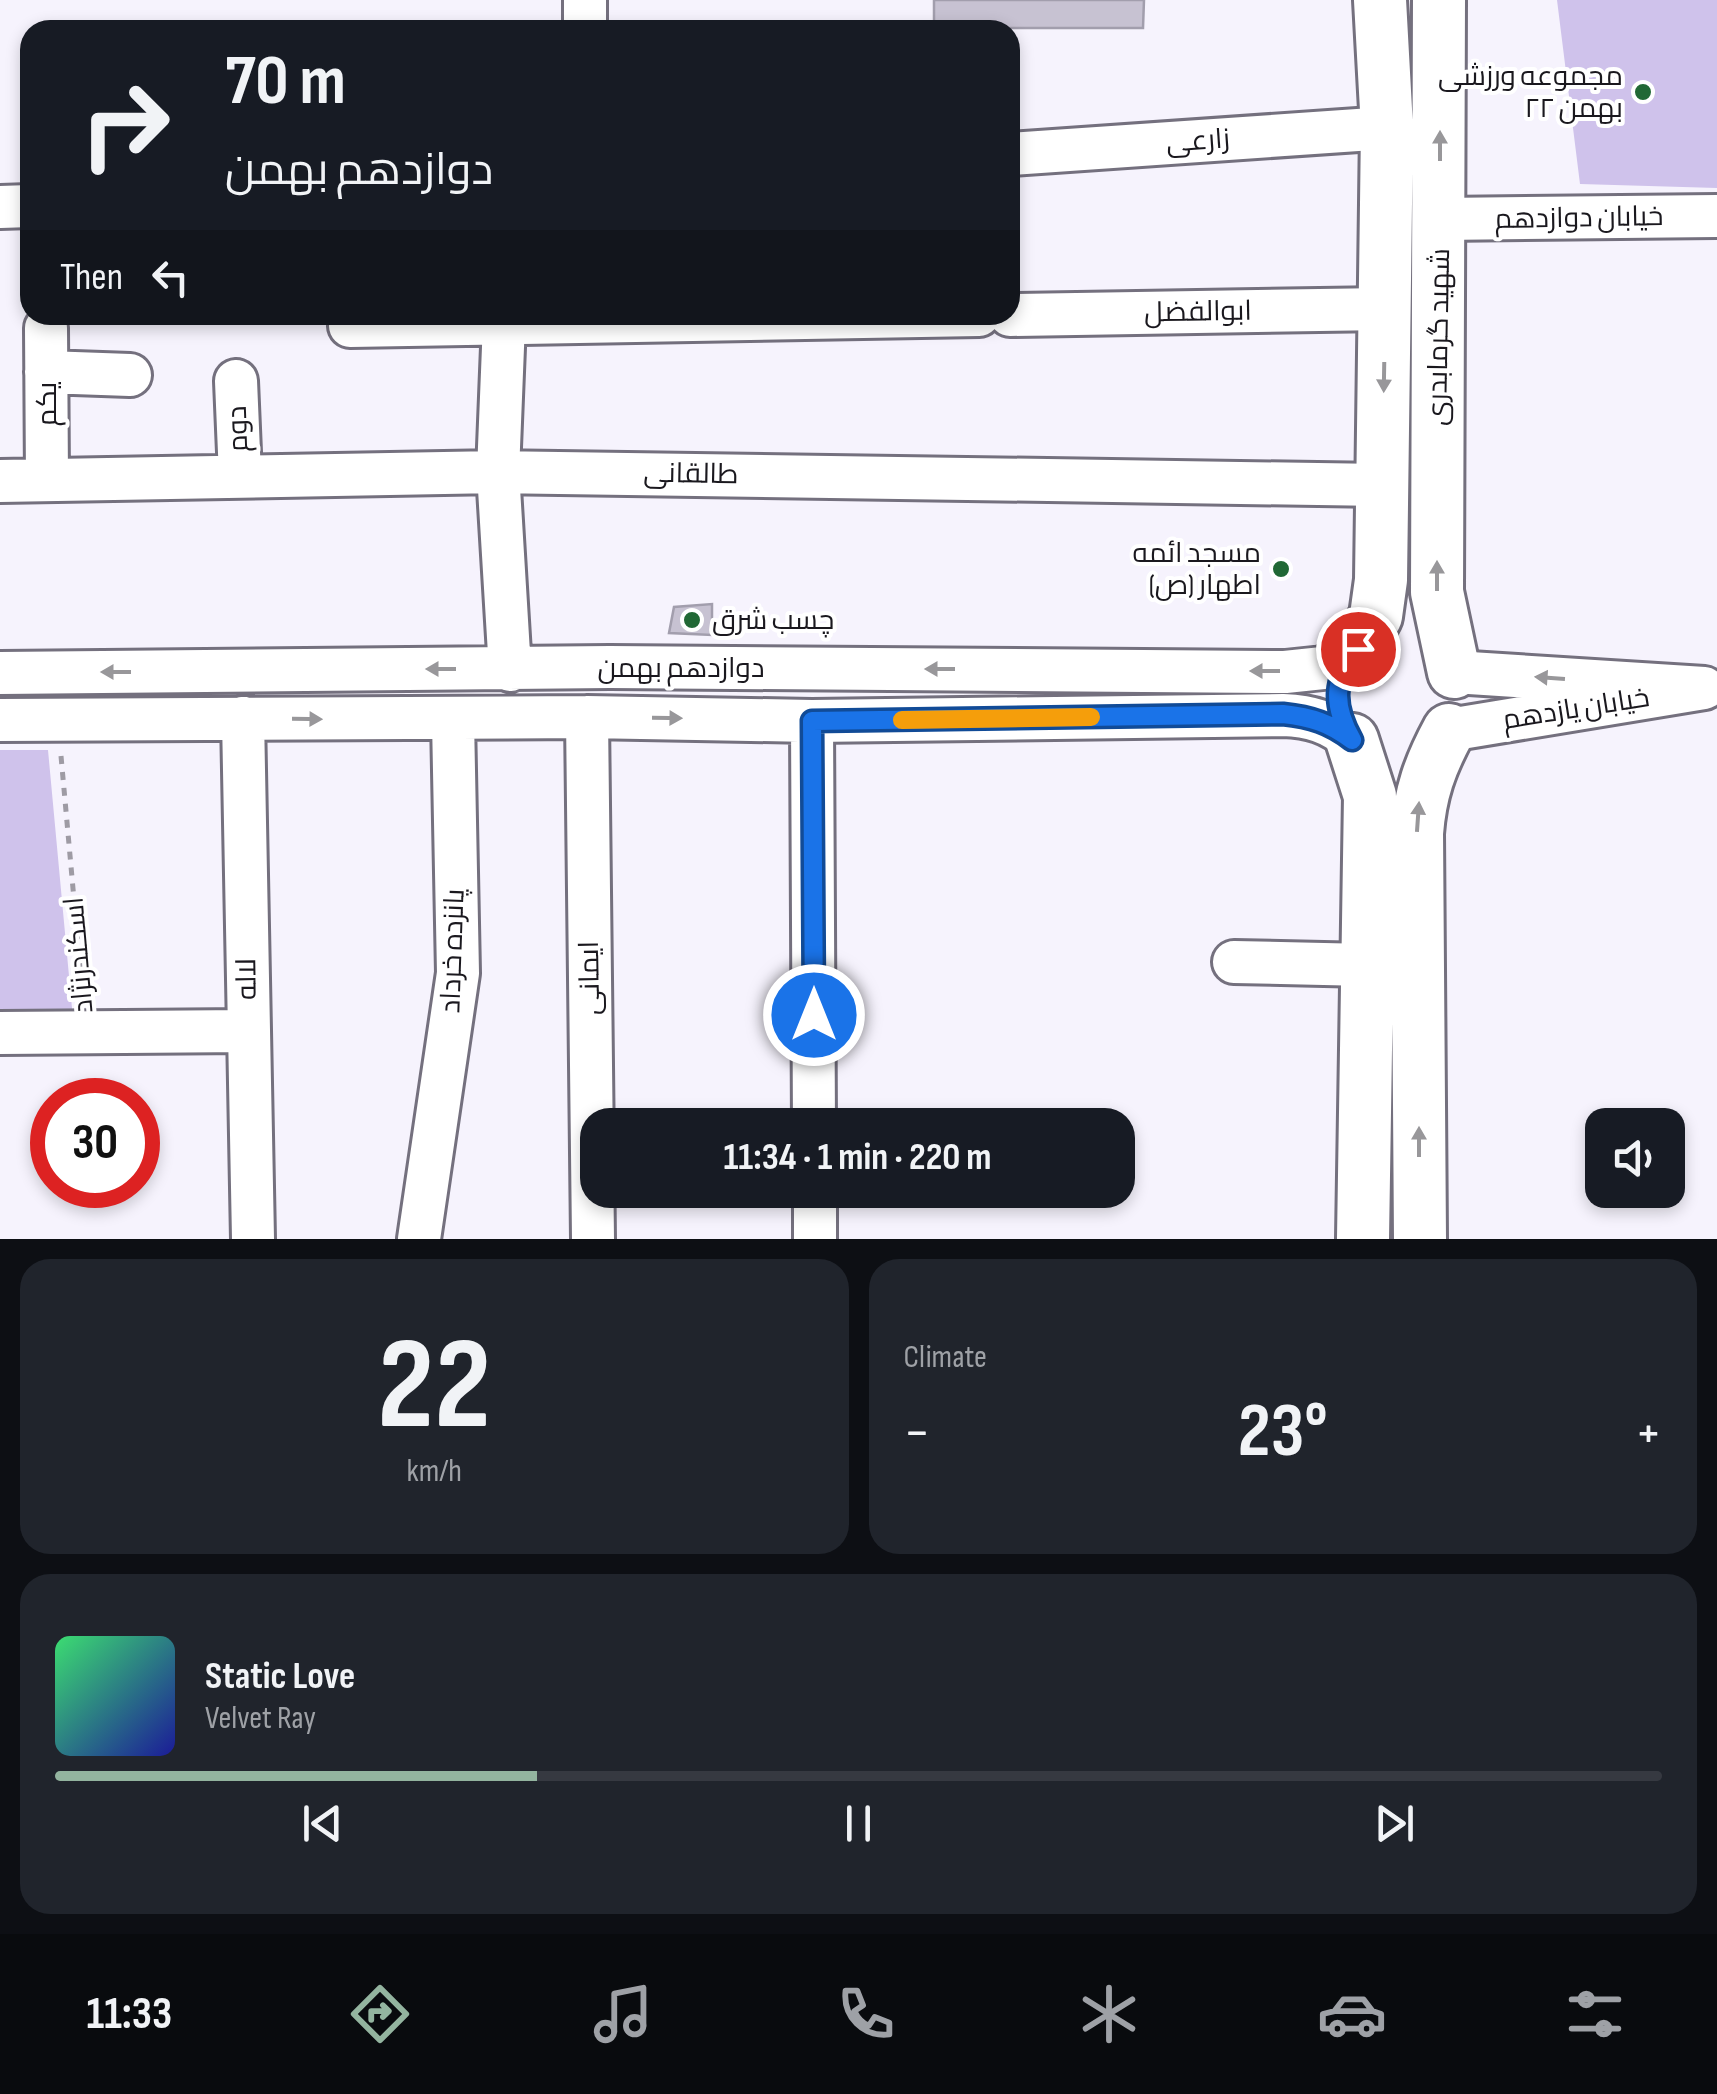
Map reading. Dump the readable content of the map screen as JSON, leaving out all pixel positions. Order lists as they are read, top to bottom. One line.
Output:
{"streets":{"main road":["شهید گرمابدری"],"street":["زارعی","خیابان دوازدهم","ابوالفضل","یکم","دوم","طالقانی","دوازدهم بهمن","خیابان یازدهم","پانزده خرداد","اسکندرنژاد","ایمانی","لاله"]},"crossings":[["زارعی","شهید گرمابدری"],["خیابان دوازدهم","شهید گرمابدری"],["ابوالفضل","شهید گرمابدری"],["شهید گرمابدری","طالقانی"],["شهید گرمابدری","دوازدهم بهمن"],["شهید گرمابدری","خیابان یازدهم"],["یکم","طالقانی"],["دوم","طالقانی"],["دوازدهم بهمن","خیابان یازدهم"],["دوازدهم بهمن","پانزده خرداد"],["دوازدهم بهمن","اسکندرنژاد"],["دوازدهم بهمن","ایمانی"],["دوازدهم بهمن","لاله"],["اسکندرنژاد","لاله"]],"places":["مجموعه ورزشی ۲۲ بهمن","مسجد ائمه اطهار (ص)","چسب شرق"],"page":{"turn":["70 m","دوازدهم بهمن"],"then":"Then","limit":"30","trip":"11:34 · 1 min · 220 m","tile":[["22","km/h"],"Climate"],"heat":["−","23°","+"],"song":["Static Love","Velvet Ray"],"tabs":"11:33"}}
